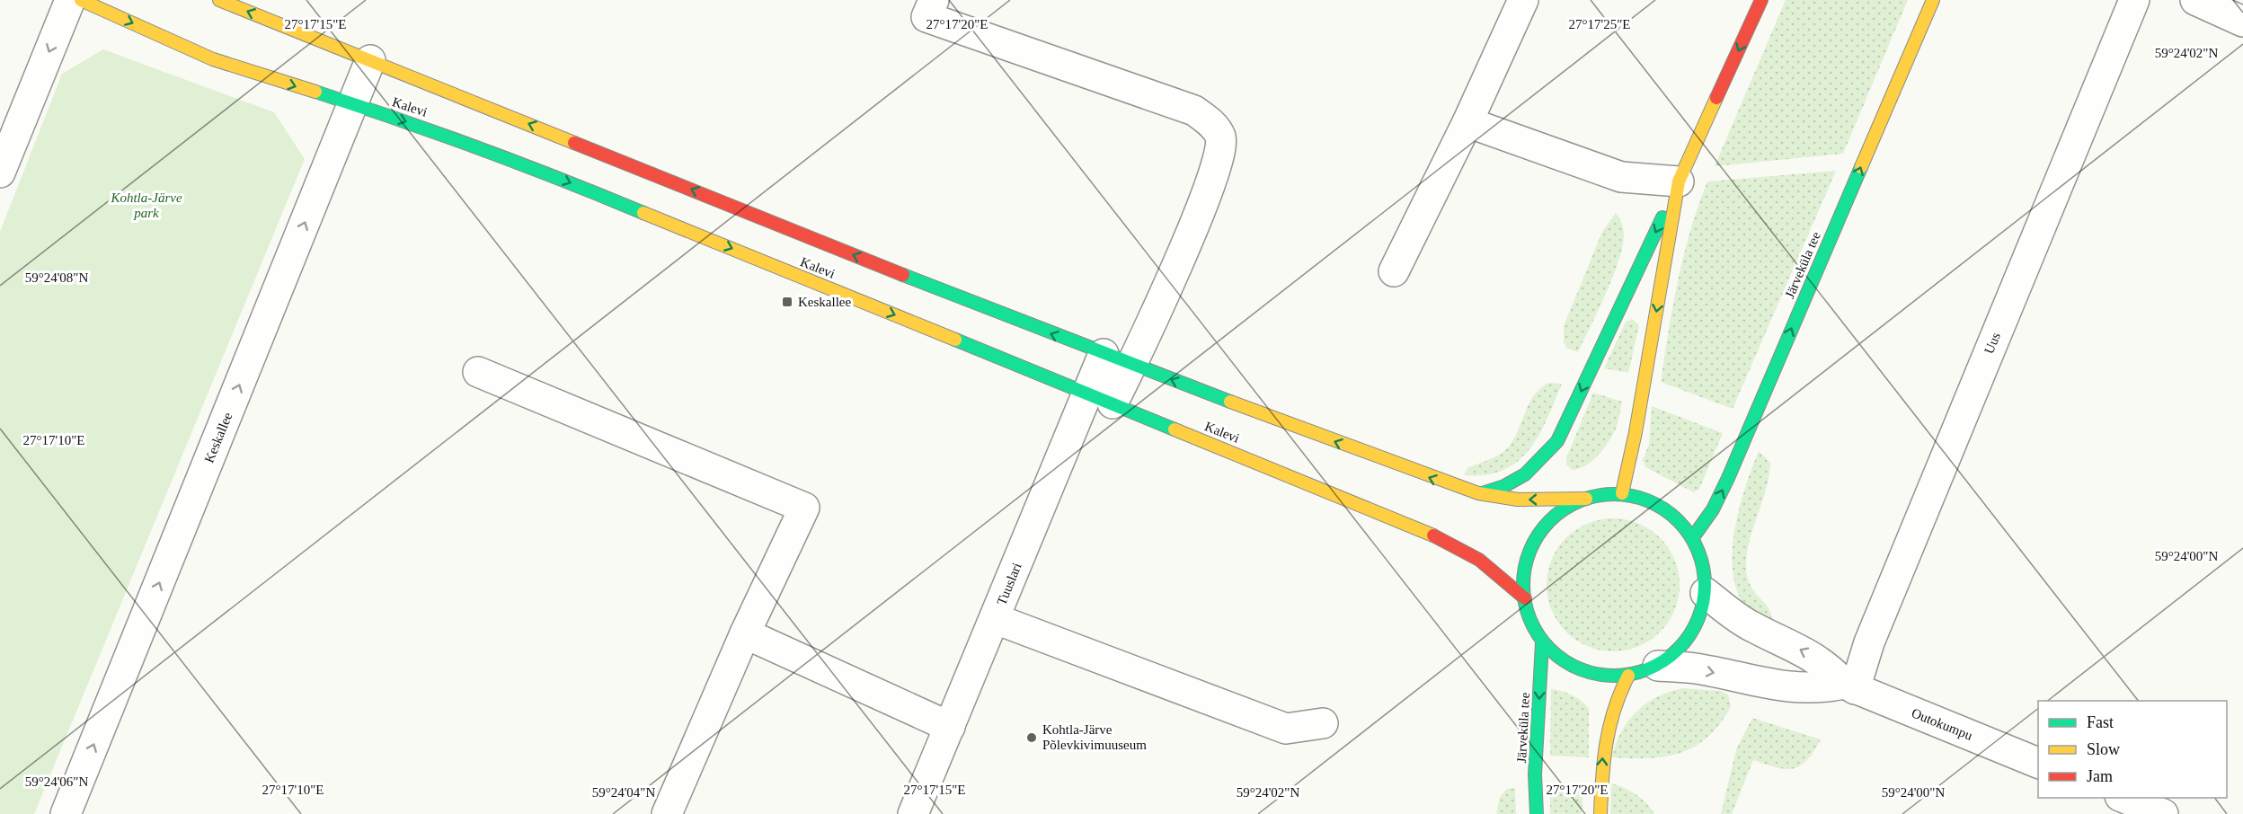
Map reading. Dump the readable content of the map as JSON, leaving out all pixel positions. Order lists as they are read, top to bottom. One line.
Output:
{"streets":{"main road":["Kalevi","Järveküla tee"],"street":["Uus","Keskallee","Tuuslari","Outokumpu"]},"crossings":[["Kalevi","Järveküla tee"],["Kalevi","Keskallee"],["Kalevi","Tuuslari"],["Kalevi","Outokumpu"],["Järveküla tee","Outokumpu"],["Uus","Outokumpu"]],"one_way":["Keskallee","Outokumpu"],"parks":["Kohtla-Järve park"],"places":{"transit":["Keskallee"],"other":["Kohtla-Järve Põlevkivimuuseum"]},"legend":["Fast","Slow","Jam"],"coordinates":["27°17'20\"E","27°17'15\"E","27°17'25\"E","59°24'02\"N","59°24'08\"N","27°17'10\"E","59°24'00\"N","59°24'06\"N","59°24'04\"N"]}
